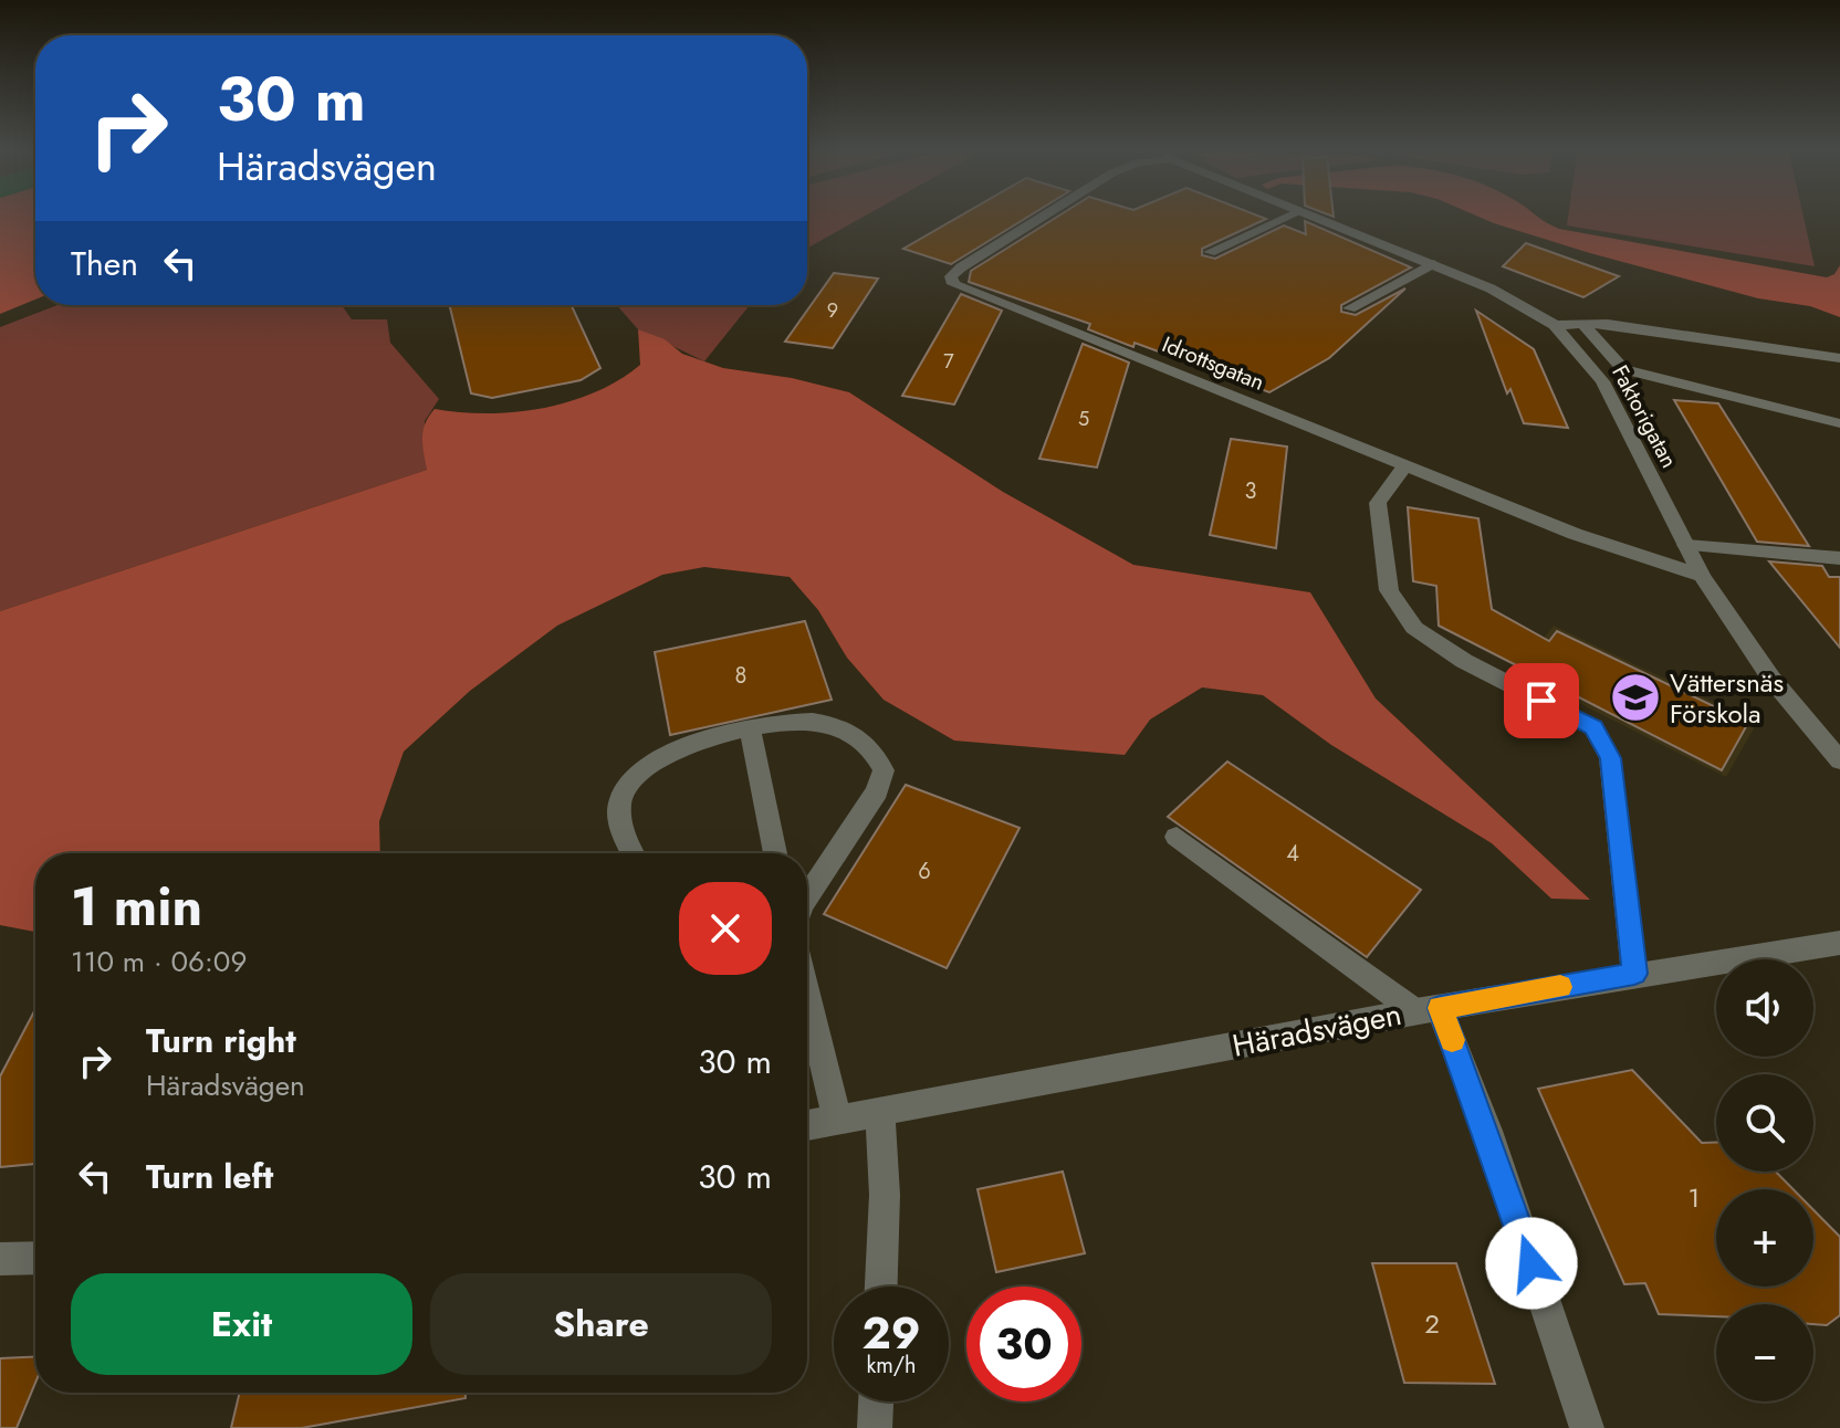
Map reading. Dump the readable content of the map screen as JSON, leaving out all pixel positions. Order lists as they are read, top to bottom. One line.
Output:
{"streets":{"street":["Idrottsgatan","Faktorigatan","Häradsvägen"]},"crossings":[["Idrottsgatan","Faktorigatan"]],"places":{"school or university":["Vättersnäs Förskola"]},"house_numbers":["9","7","5","3","8","4","6","1","2"],"page":{"turn":["30 m","Häradsvägen"],"then":"Then","heading":["1 min","110 m · 06:09"],"map_buttons":["+","−"],"list":[{"name":"Turn right","note":"Häradsvägen","value":"30 m"},{"name":"Turn left","value":"30 m"}],"buttons":["Exit","Share"],"speed":"29 km/h","limit":"30"}}
